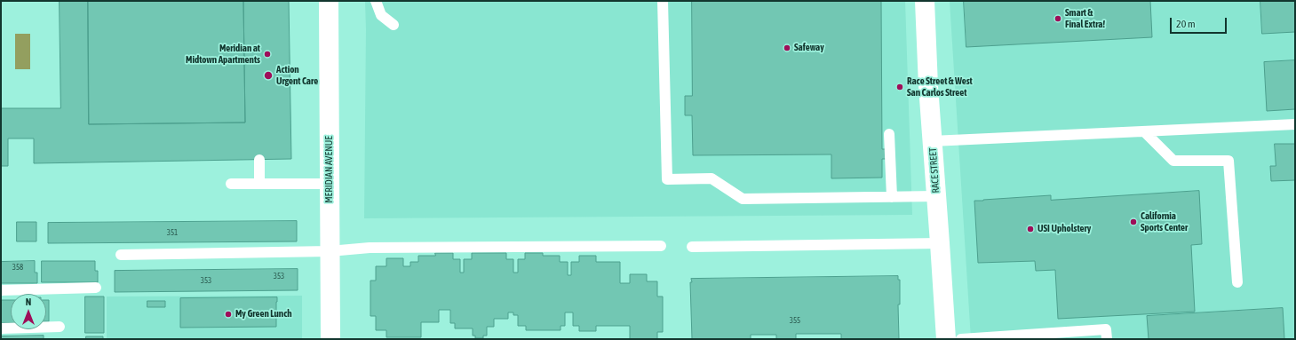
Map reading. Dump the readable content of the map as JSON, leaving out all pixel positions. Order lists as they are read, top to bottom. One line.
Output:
{"streets":{"main road":["MERIDIAN AVENUE","RACE STREET"]},"places":["Smart & Final Extra!","Safeway","Meridian at Midtown Apartments","Action Urgent Care","Race Street & West San Carlos Street","California Sports Center","USI Upholstery","My Green Lunch"],"house_numbers":["351","358","353","353","355"],"scale_bar":"20 m","north":"top"}
